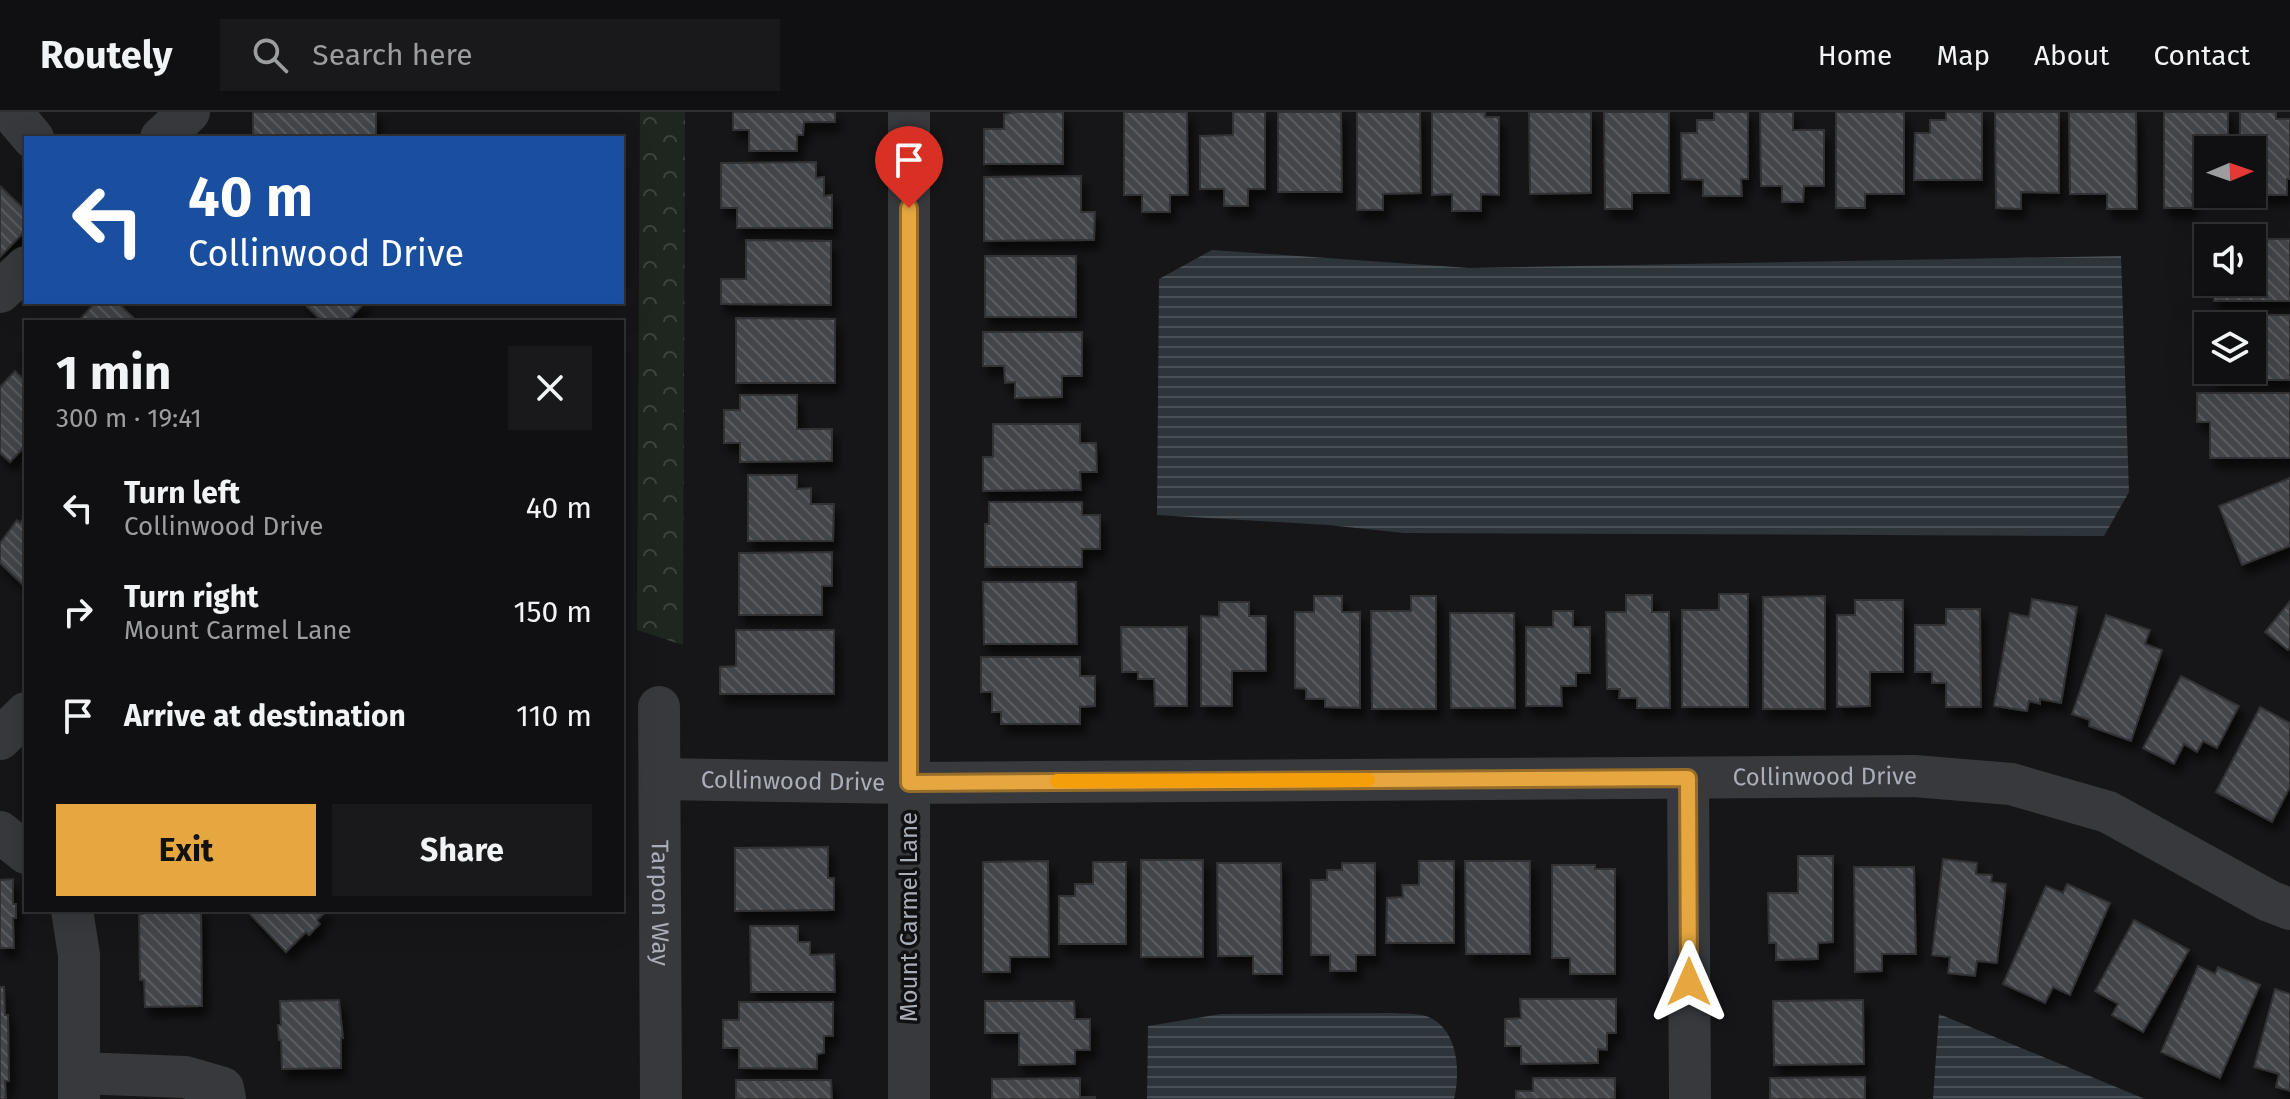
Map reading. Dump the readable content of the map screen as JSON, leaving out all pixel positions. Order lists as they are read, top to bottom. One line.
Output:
{"streets":{"street":["Collinwood Drive","Tarpon Way","Mount Carmel Lane"]},"crossings":[["Collinwood Drive","Tarpon Way"],["Collinwood Drive","Mount Carmel Lane"]],"north":"right","page":{"header":"Routely","search":"Search here","nav":["Home","Map","About","Contact"],"turn":["40 m","Collinwood Drive"],"heading":["1 min","300 m · 19:41"],"list":[{"name":"Turn left","note":"Collinwood Drive","value":"40 m"},{"name":"Turn right","note":"Mount Carmel Lane","value":"150 m"},{"name":"Arrive at destination","value":"110 m"}],"buttons":["Exit","Share"]}}
